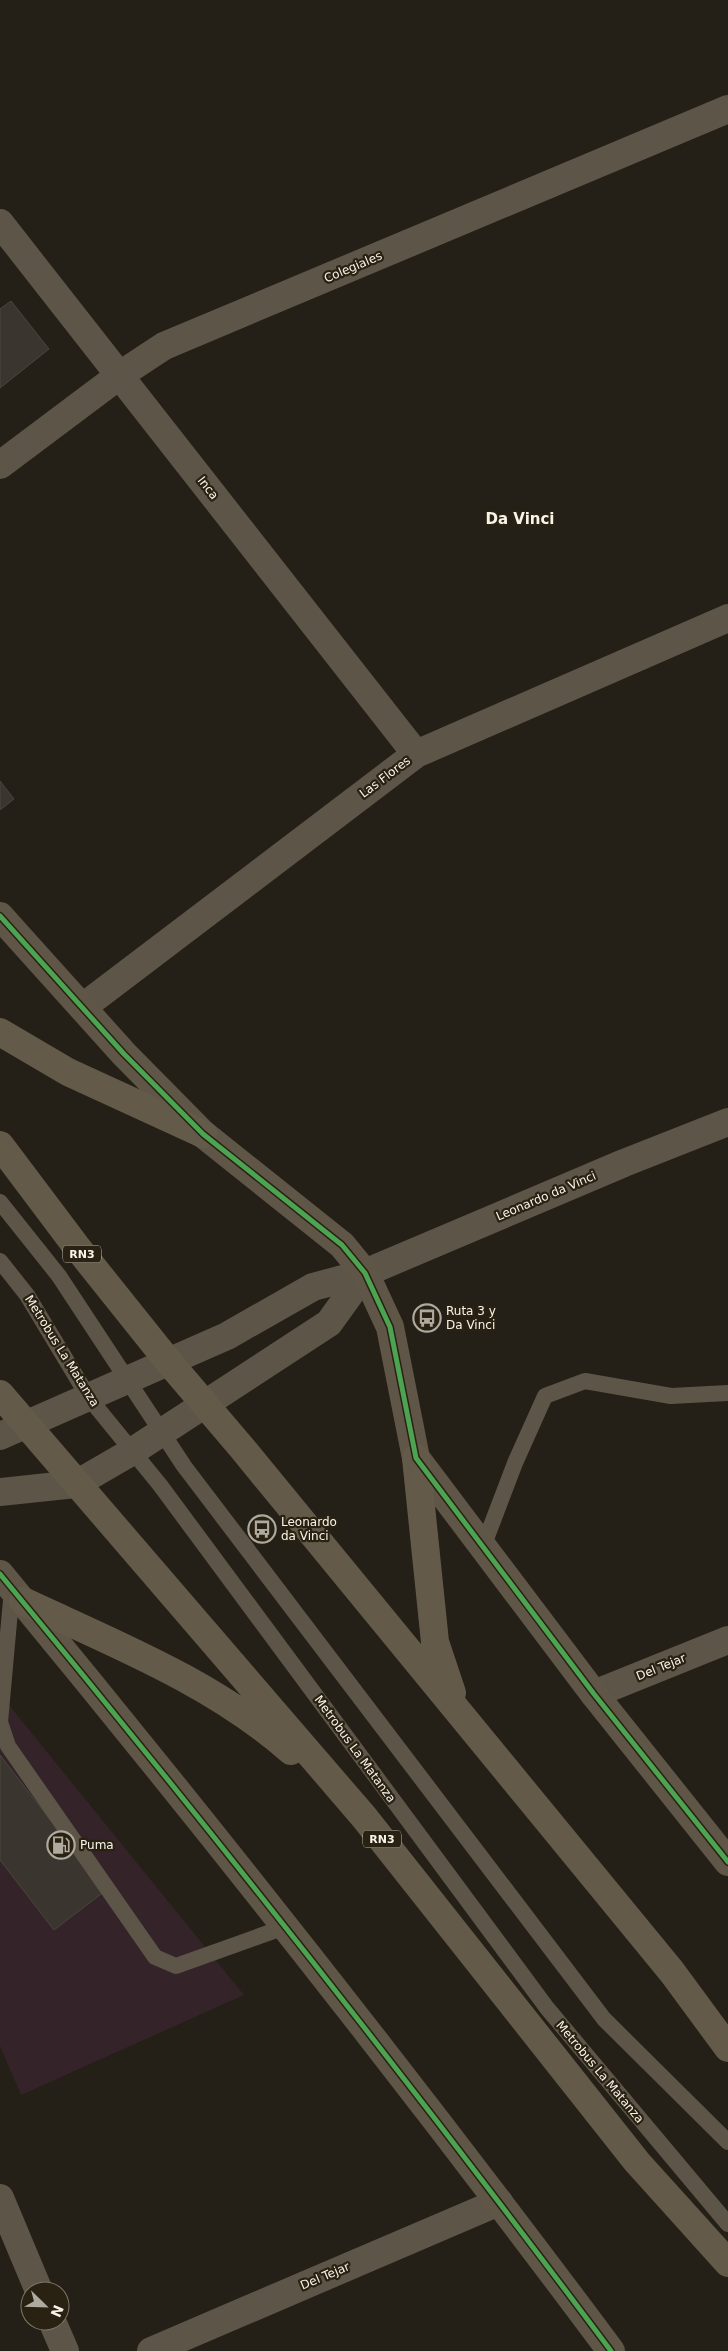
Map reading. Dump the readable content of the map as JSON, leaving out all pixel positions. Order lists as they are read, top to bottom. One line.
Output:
{"streets":{"highway":["RN3"],"street":["Colegiales","Inca","Las Flores","Leonardo da Vinci","Del Tejar"],"lane":["Metrobus La Matanza"]},"crossings":[["Colegiales","Inca"],["Inca","Las Flores"],["Leonardo da Vinci","RN3"],["Leonardo da Vinci","Metrobus La Matanza"]],"districts":["Da Vinci"],"places":{"bus stop":["Ruta 3 y Da Vinci","Leonardo da Vinci"],"fuel station":["Puma"]},"north":"bottom right"}
